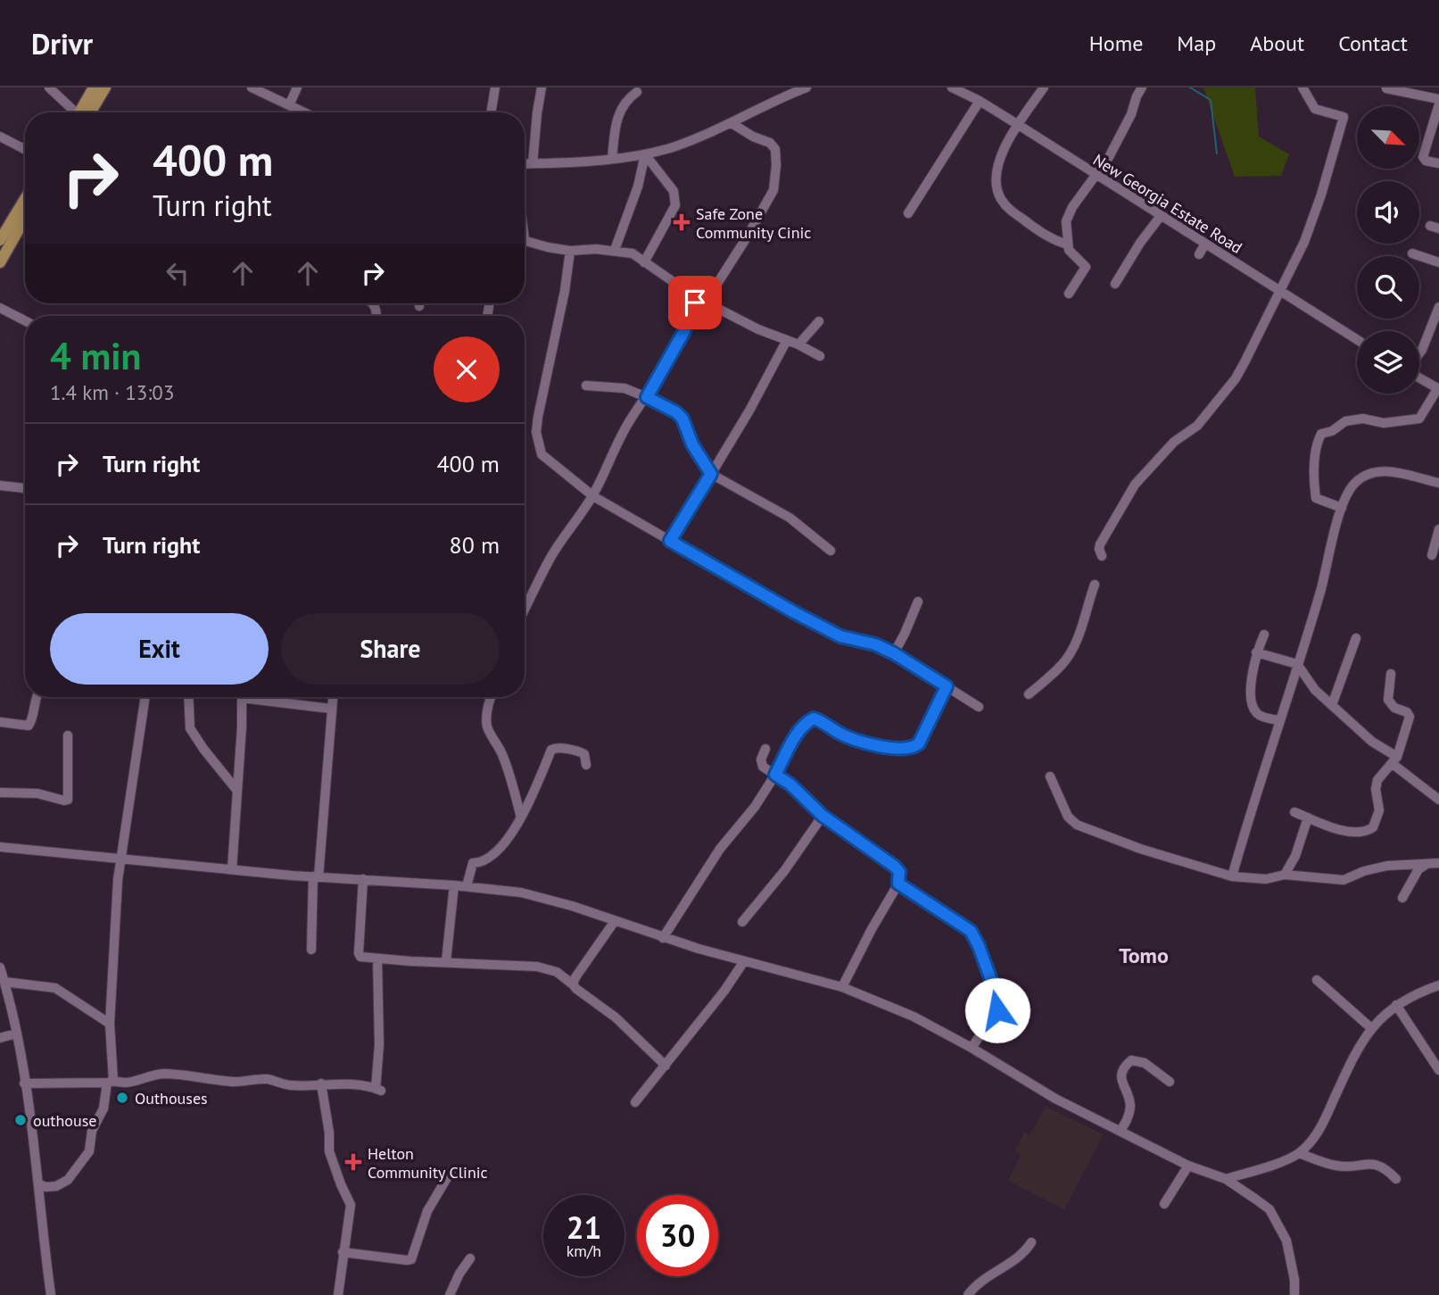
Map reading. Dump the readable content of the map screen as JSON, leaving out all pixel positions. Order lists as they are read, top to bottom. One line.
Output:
{"streets":{"street":["New Georgia Estate Road"]},"districts":["Tomo"],"places":{"health":["Safe Zone Community Cinic","Helton Community Clinic"],"other":["Outhouses","outhouse"]},"north":"bottom right","page":{"header":"Drivr","nav":["Home","Map","About","Contact"],"turn":["400 m","Turn right"],"heading":["4 min","1.4 km · 13:03"],"list":[{"name":"Turn right","value":"400 m"},{"name":"Turn right","value":"80 m"}],"buttons":["Exit","Share"],"speed":"21 km/h","limit":"30"}}
